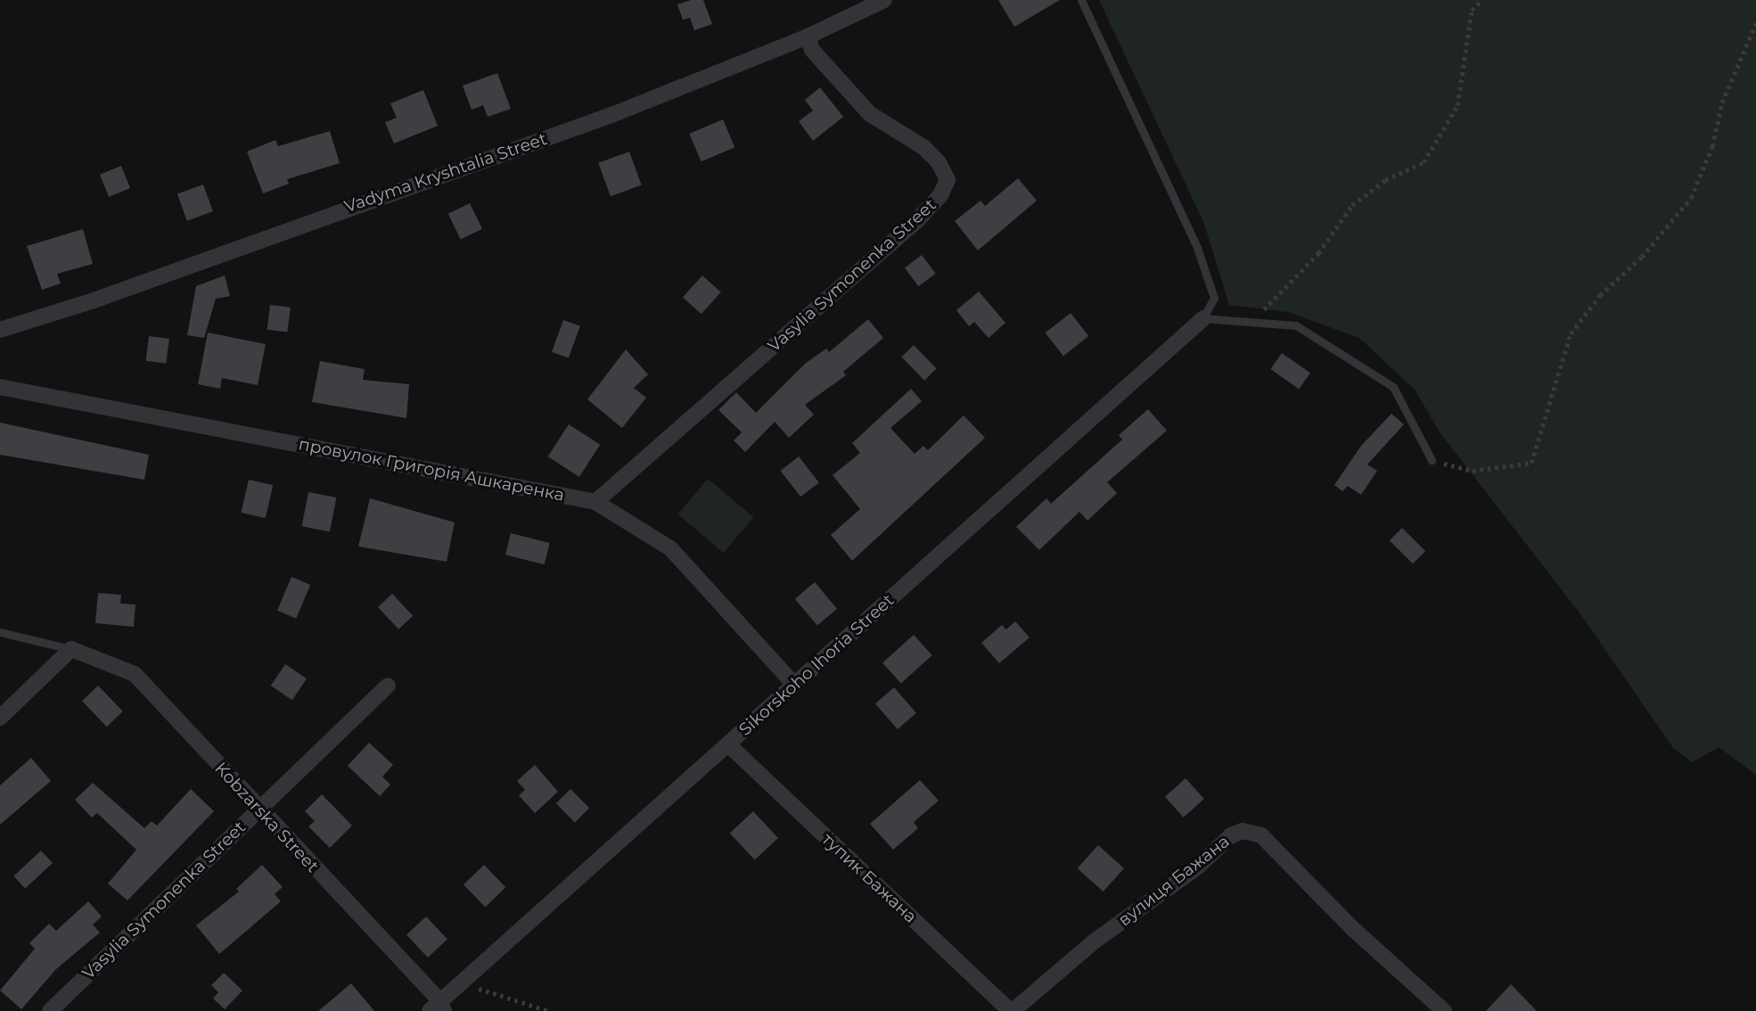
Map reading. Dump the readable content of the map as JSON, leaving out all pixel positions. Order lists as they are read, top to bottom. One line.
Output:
{"streets":{"street":["Vadyma Kryshtalia Street","Vasylia Symonenka Street","провулок Григорія Ашкаренка","Sikorskoho Ihoria Street","Kobzarska Street","тупик Бажана","вулиця Бажана"]},"crossings":[["Vadyma Kryshtalia Street","Vasylia Symonenka Street"],["Vasylia Symonenka Street","провулок Григорія Ашкаренка"],["Vasylia Symonenka Street","Kobzarska Street"],["провулок Григорія Ашкаренка","Sikorskoho Ihoria Street"],["Sikorskoho Ihoria Street","Kobzarska Street"],["Sikorskoho Ihoria Street","тупик Бажана"],["тупик Бажана","вулиця Бажана"]]}
